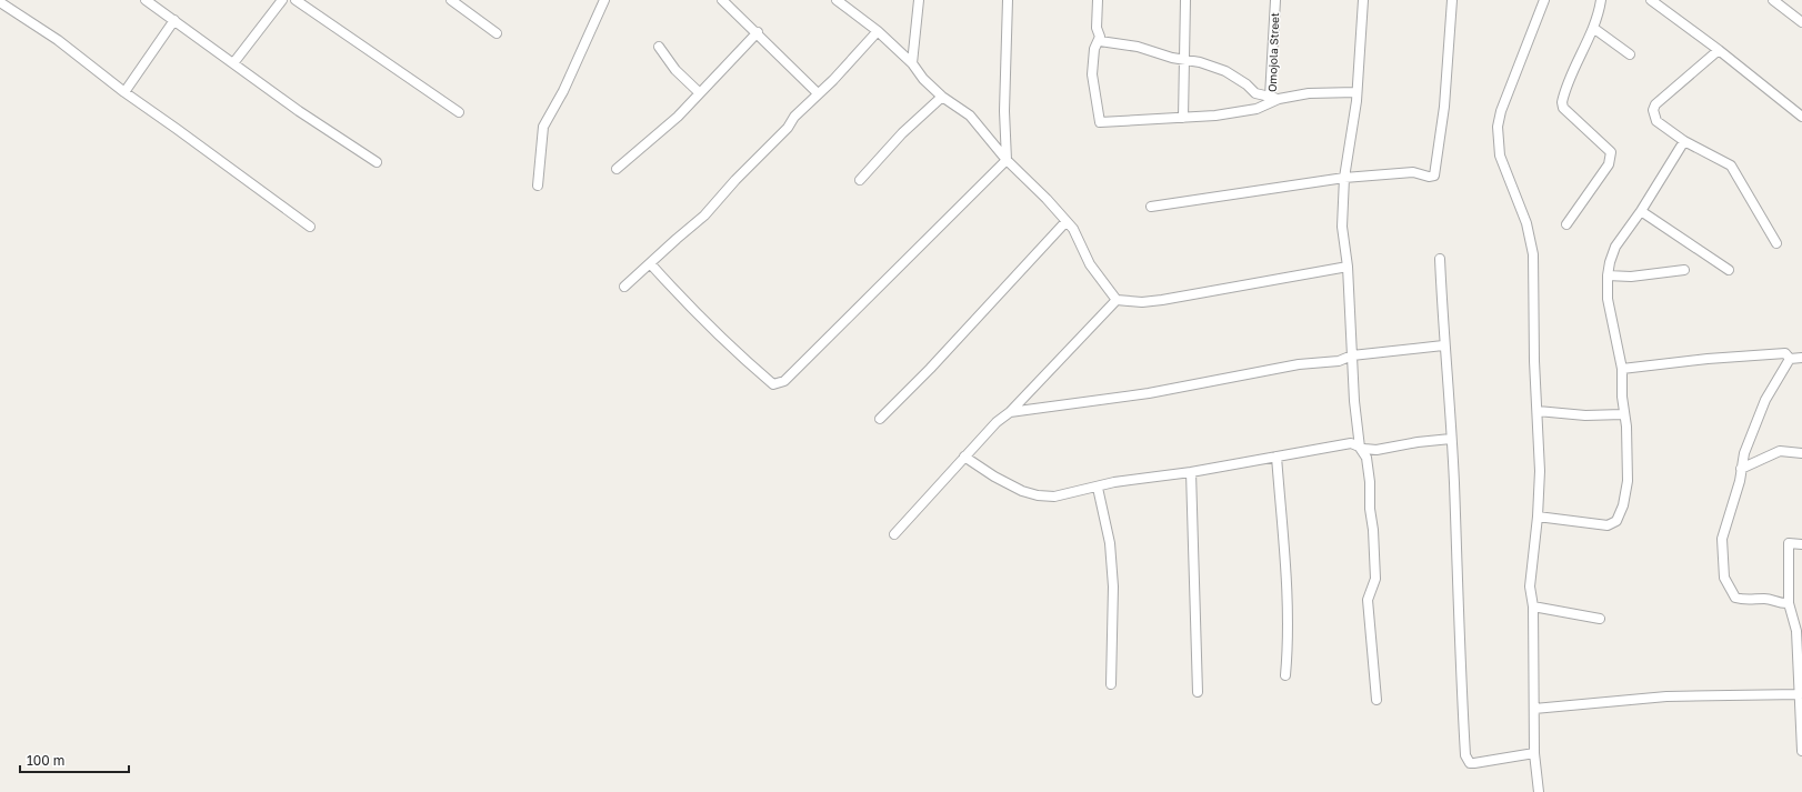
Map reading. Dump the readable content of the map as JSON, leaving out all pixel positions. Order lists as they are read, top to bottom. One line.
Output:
{"streets":{"street":["Omojola Street"]},"scale_bar":"100 m"}
